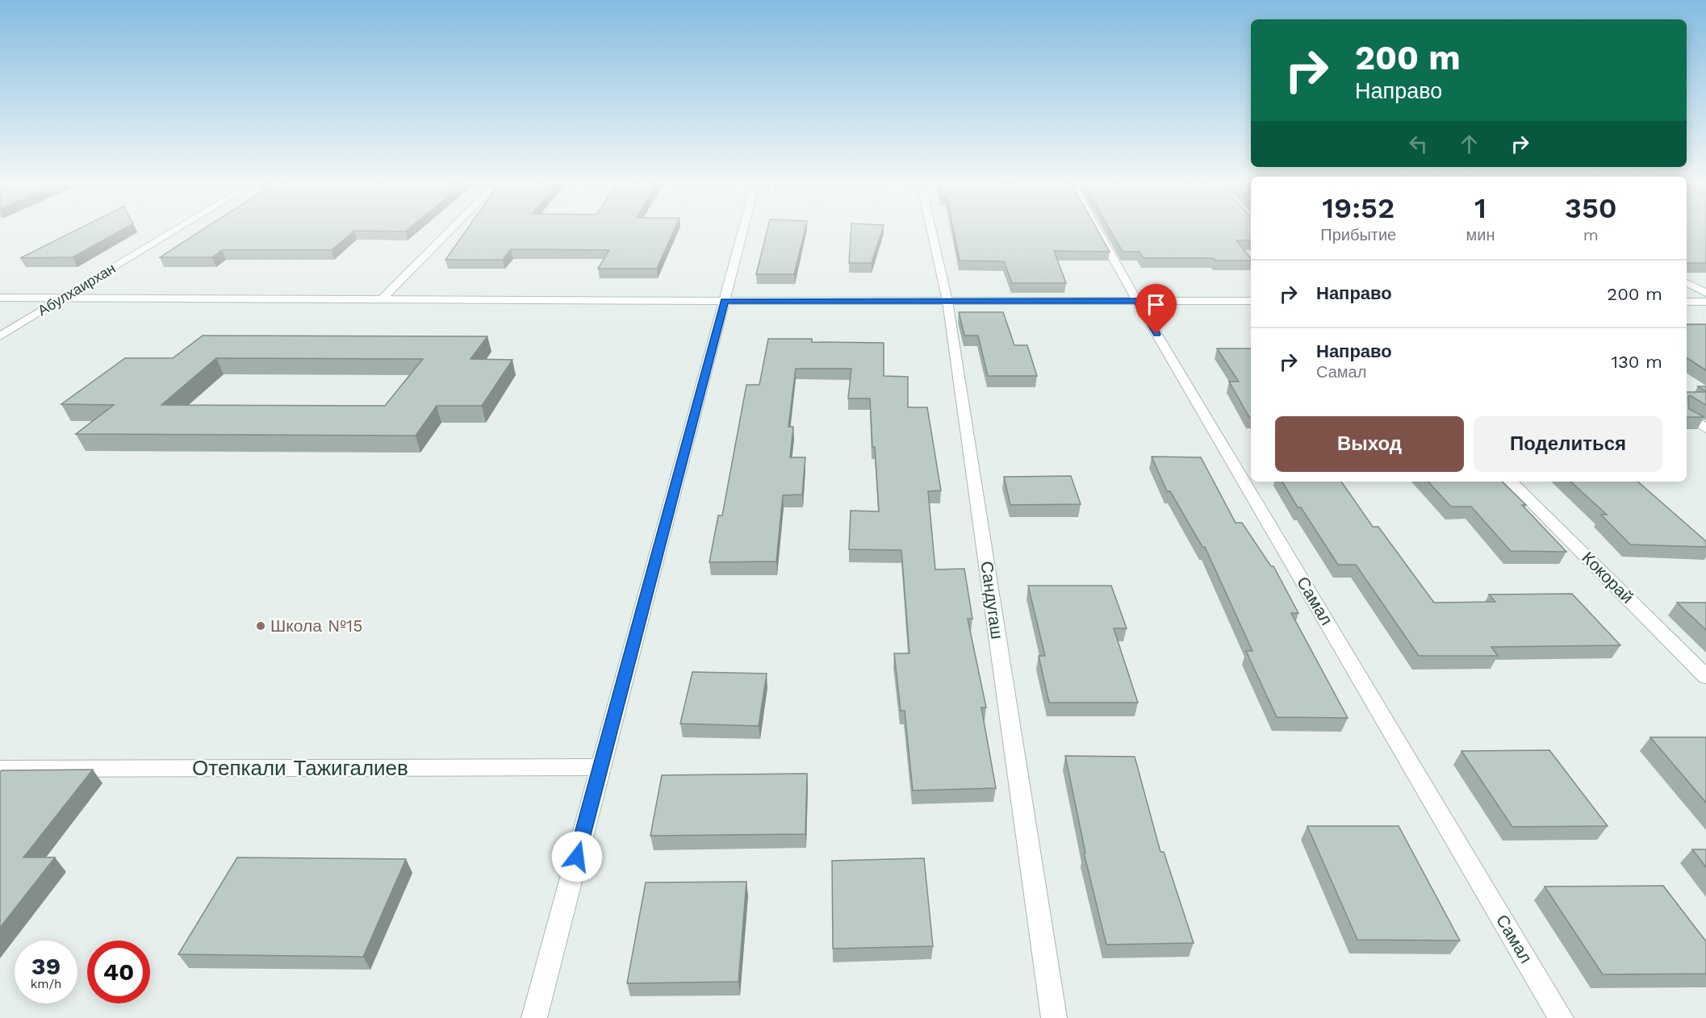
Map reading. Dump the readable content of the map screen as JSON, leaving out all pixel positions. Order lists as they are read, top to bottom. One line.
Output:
{"streets":{"street":["Абулхаирхан","Кокорай","Сандугаш","Самал","Отепкали Тажигалиев"]},"places":["Школа №15"],"page":{"turn":["200 m","Направо"],"eta":["19:52","Прибытие","1","мин","350","m"],"list":[{"name":"Направо","value":"200 m"},{"name":"Направо","note":"Самал","value":"130 m"}],"buttons":["Выход","Поделиться"],"speed":"39 km/h","limit":"40"}}
